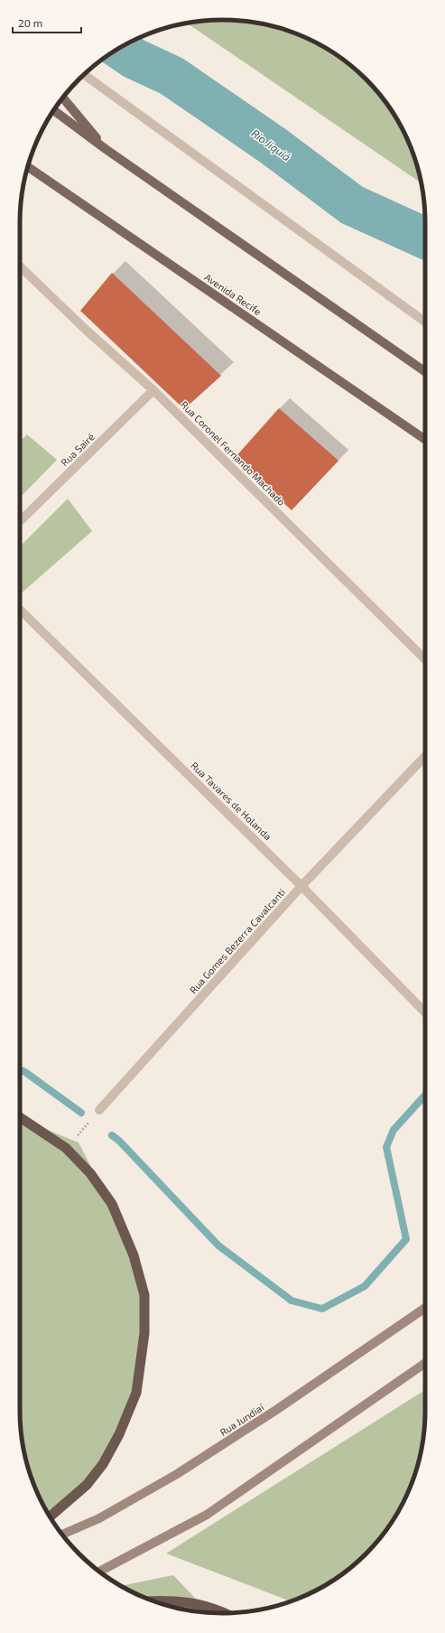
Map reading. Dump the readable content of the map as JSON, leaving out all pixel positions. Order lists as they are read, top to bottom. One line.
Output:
{"streets":{"main road":["Avenida Recife","Rua Jundiaí"],"street":["Rua Sairé","Rua Coronel Fernando Machado","Rua Tavares de Holanda","Rua Gomes Bezerra Cavalcanti"]},"crossings":[["Rua Sairé","Rua Coronel Fernando Machado"],["Rua Tavares de Holanda","Rua Gomes Bezerra Cavalcanti"]],"water":["Rio Jiquiá"],"scale_bar":"20 m"}
